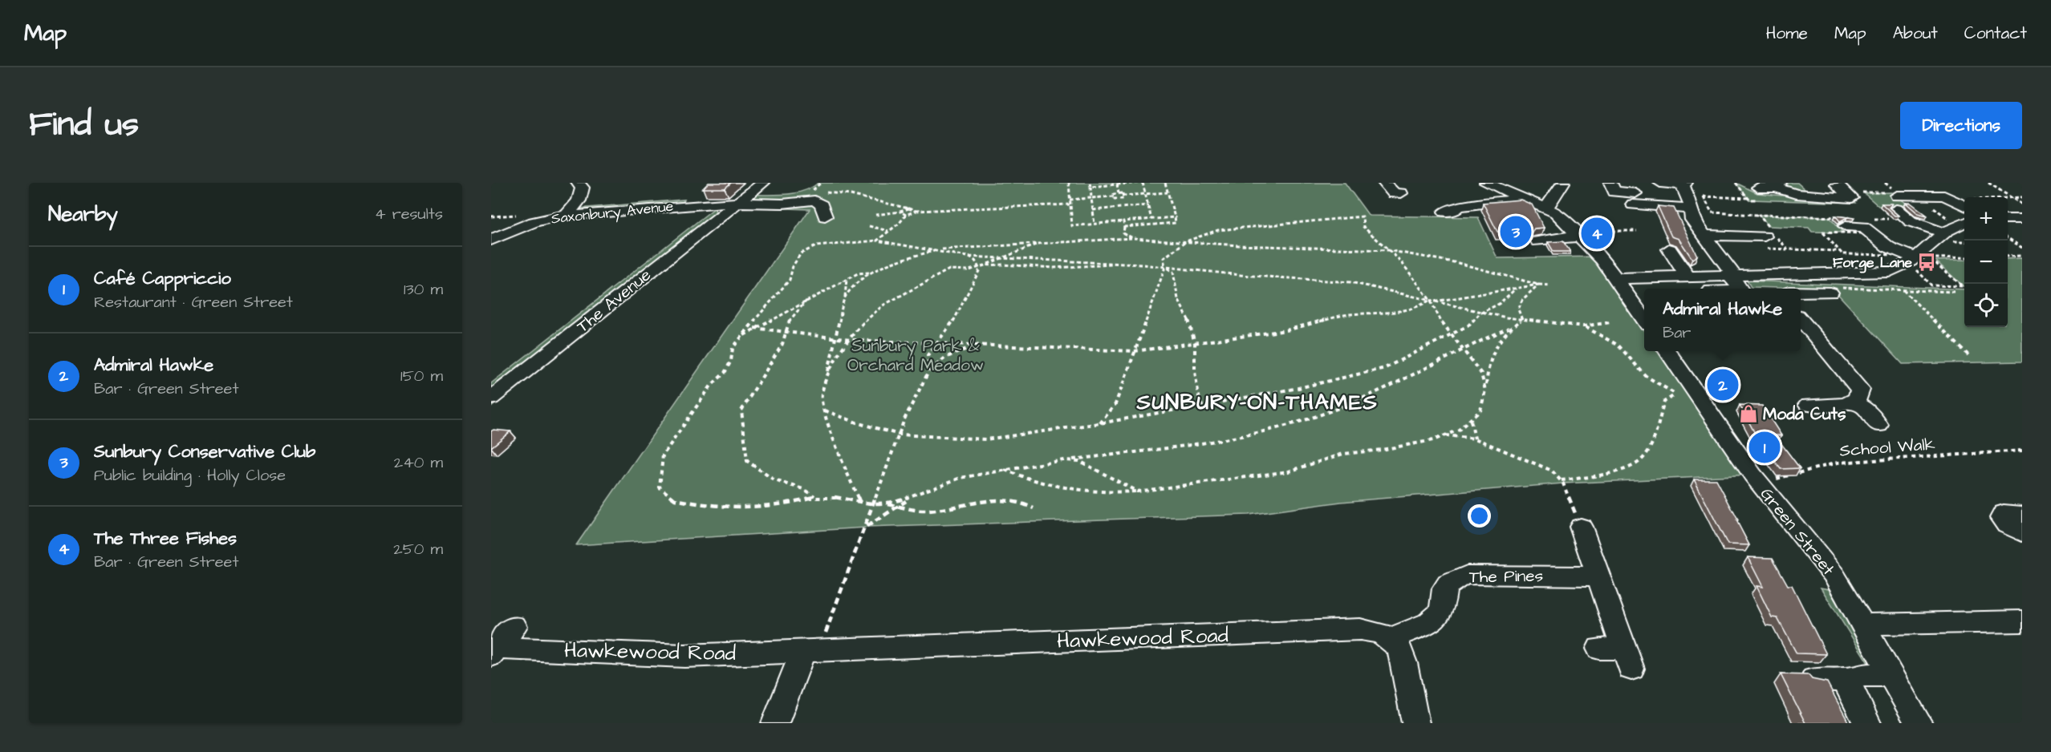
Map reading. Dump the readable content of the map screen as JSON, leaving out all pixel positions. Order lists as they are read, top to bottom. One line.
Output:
{"streets":{"street":["Saxonbury Avenue","The Avenue","Green Street","The Pines","Hawkewood Road"],"path":["School Walk"]},"crossings":[["Saxonbury Avenue","The Avenue"],["School Walk","Green Street"],["The Pines","Hawkewood Road"]],"districts":["SUNBURY-ON-THAMES"],"parks":["Sunbury Park & Orchard Meadow"],"places":{"bus stop":["Forge Lane"],"shop":["Moda Cuts"]},"page":{"header":"Map","nav":["Home","Map","About","Contact"],"title":"Find us","buttons":"Directions","heading":["Nearby","4 results"],"map_buttons":["+","−"],"pins":["3","4","2","1"],"list":[{"mark":"1","name":"Café Cappriccio","note":"Restaurant · Green Street","value":"130 m"},{"mark":"2","name":"Admiral Hawke","note":"Bar · Green Street","value":"150 m"},{"mark":"3","name":"Sunbury Conservative Club","note":"Public building · Holly Close","value":"240 m"},{"mark":"4","name":"The Three Fishes","note":"Bar · Green Street","value":"250 m"}],"popup":["Admiral Hawke","Bar"]}}
